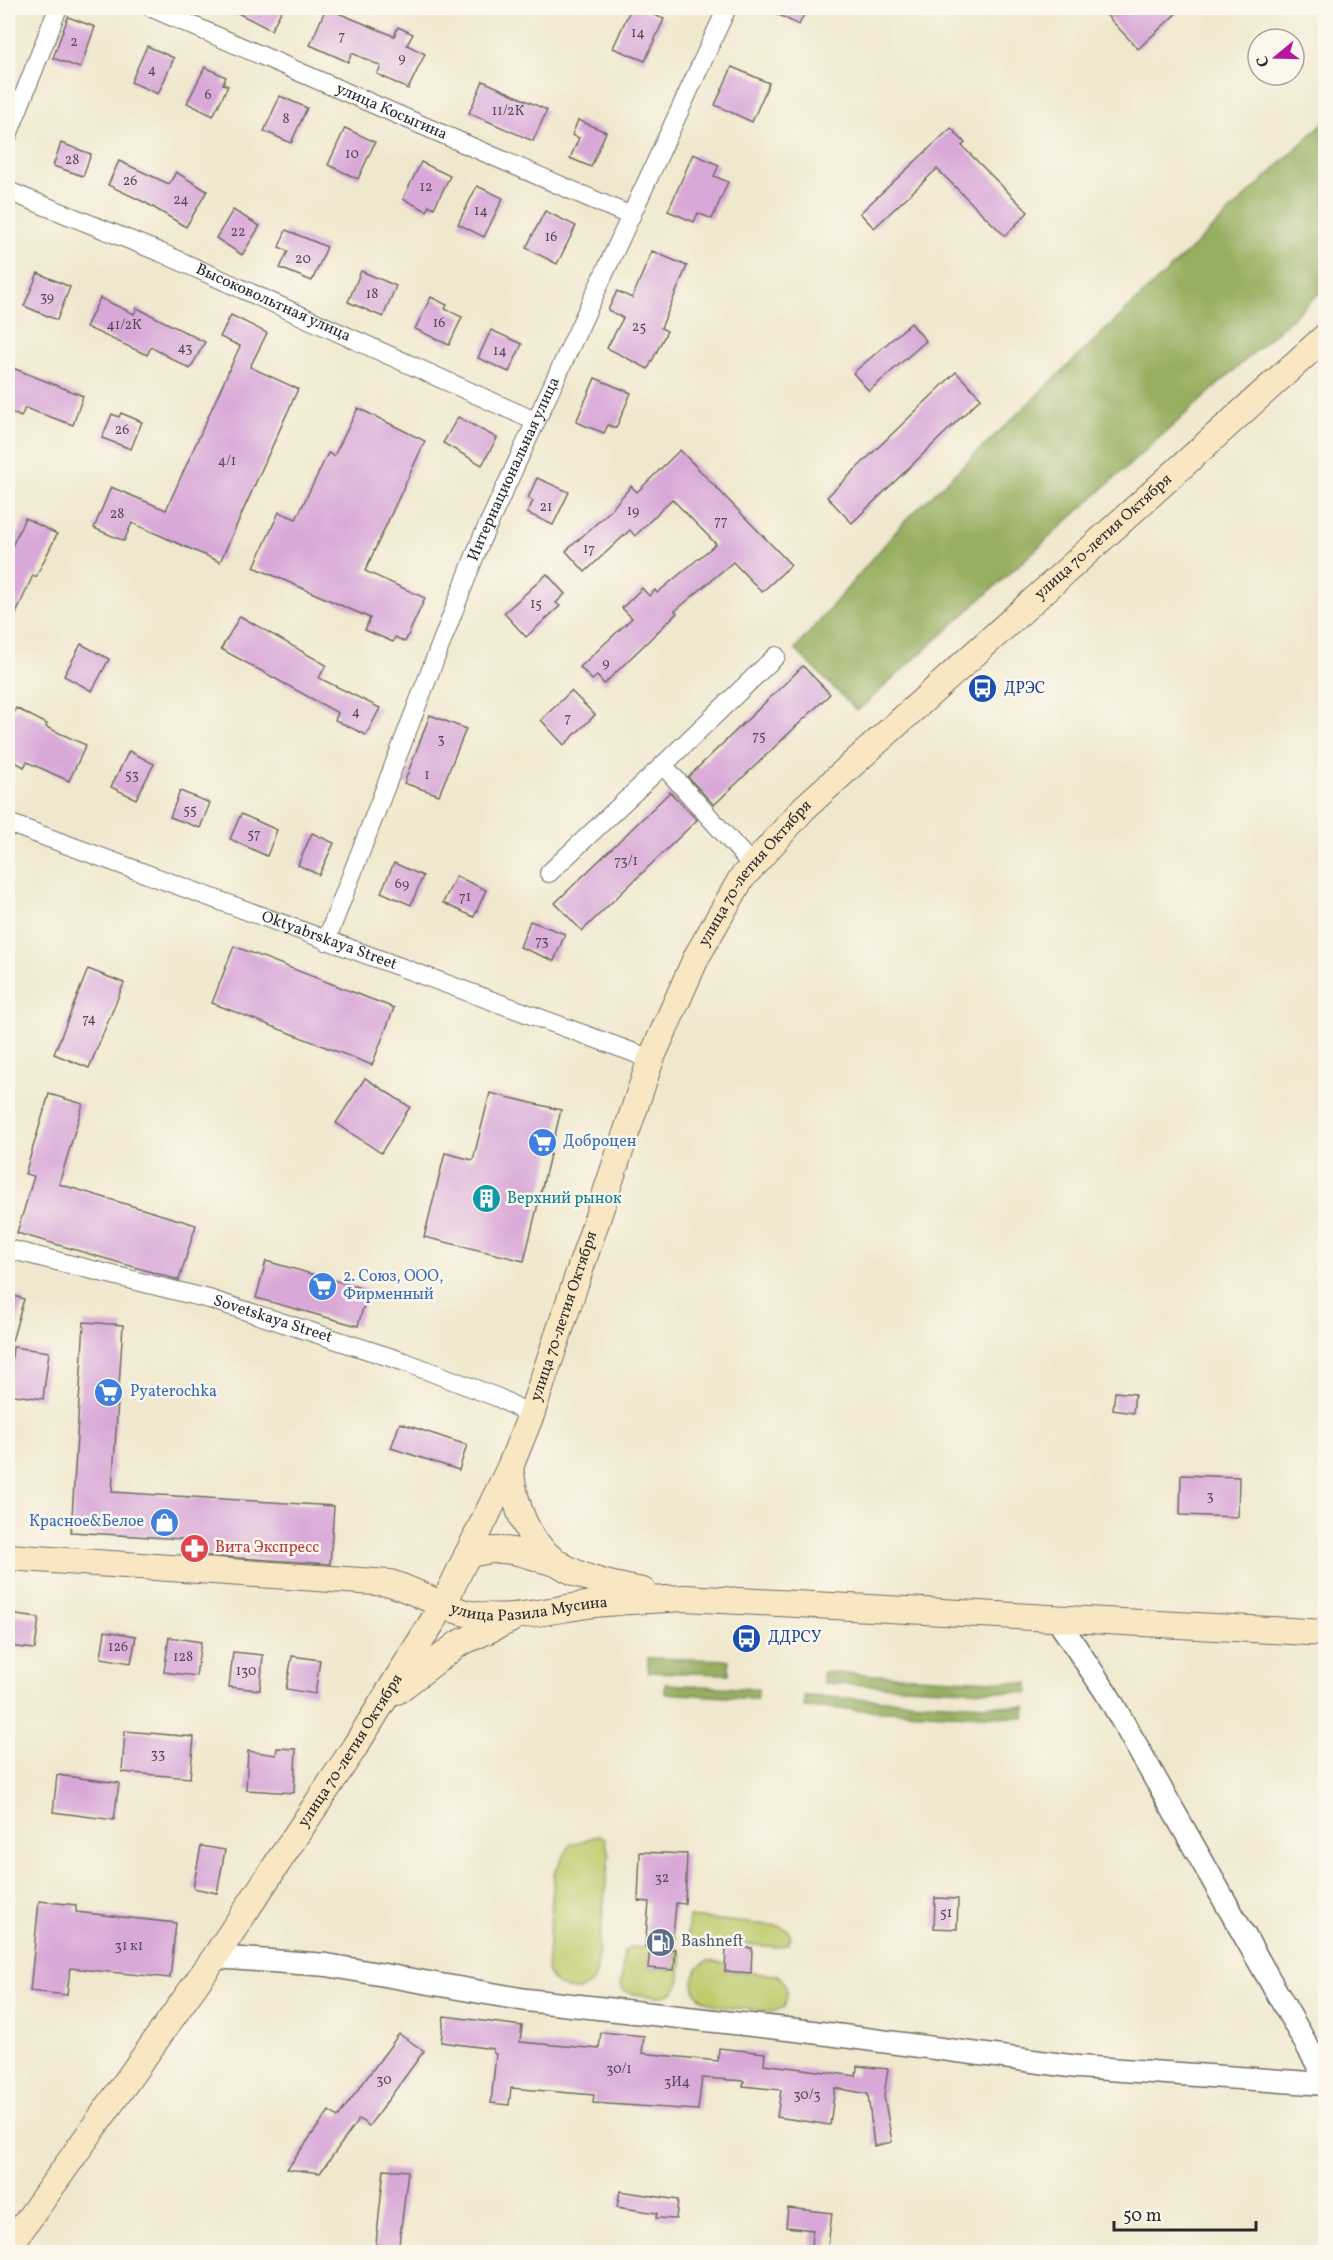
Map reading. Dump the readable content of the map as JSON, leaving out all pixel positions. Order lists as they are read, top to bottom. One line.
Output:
{"streets":{"main road":["улица 70-летия Октября","улица Разила Мусина"],"street":["улица Косыгина","Высоковольтная улица","Интернациональная улица","Oktyabrskaya Street","Sovetskaya Street"]},"crossings":[["улица Косыгина","Интернациональная улица"],["Высоковольтная улица","Интернациональная улица"],["Интернациональная улица","Oktyabrskaya Street"],["улица 70-летия Октября","Oktyabrskaya Street"],["улица 70-летия Октября","Sovetskaya Street"],["улица 70-летия Октября","улица Разила Мусина"]],"places":{"bus stop":["ДРЭС","ДДРСУ"],"supermarket":["Доброцен","2. Союз, ООО, Фирменный","Pyaterochka"],"building":["Верхний рынок"],"shop":["Красное&Белое"],"pharmacy":["Вита Экспресс"],"fuel station":["Bashneft"]},"house_numbers":["14","7","2","9","4","6","11/2К","8","10","28","26","12","24","14","22","16","20","18","39","16","41/2К","25","43","14","26","4/1","21","19","28","77","17","15","9","4","7","75","3","53","1","55","57","73/1","69","71","73","74","3","126","128","130","33","32","51","31 к1","30/1","30","3И4","30/3"],"scale_bar":"50 m","north":"left"}
